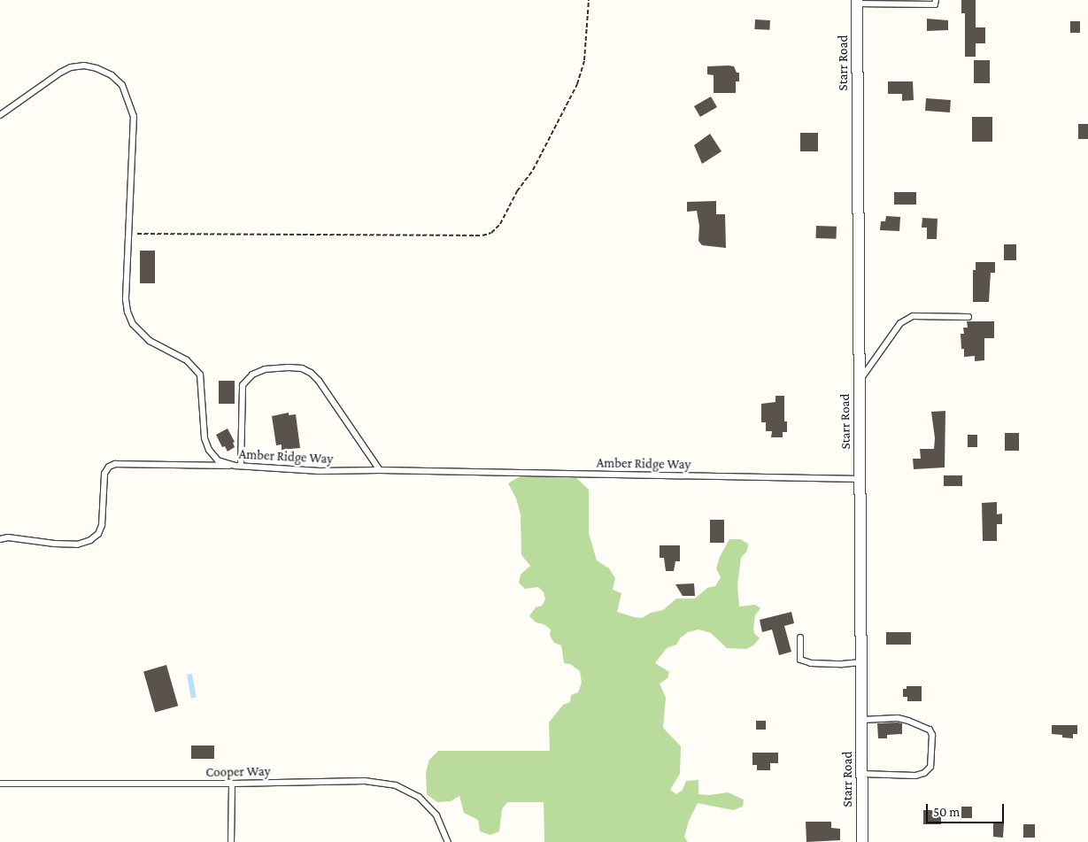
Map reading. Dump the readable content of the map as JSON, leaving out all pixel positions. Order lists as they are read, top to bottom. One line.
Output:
{"streets":{"street":["Starr Road"],"lane":["Amber Ridge Way","Cooper Way"]},"crossings":[["Starr Road","Amber Ridge Way"]],"scale_bar":"50 m"}
